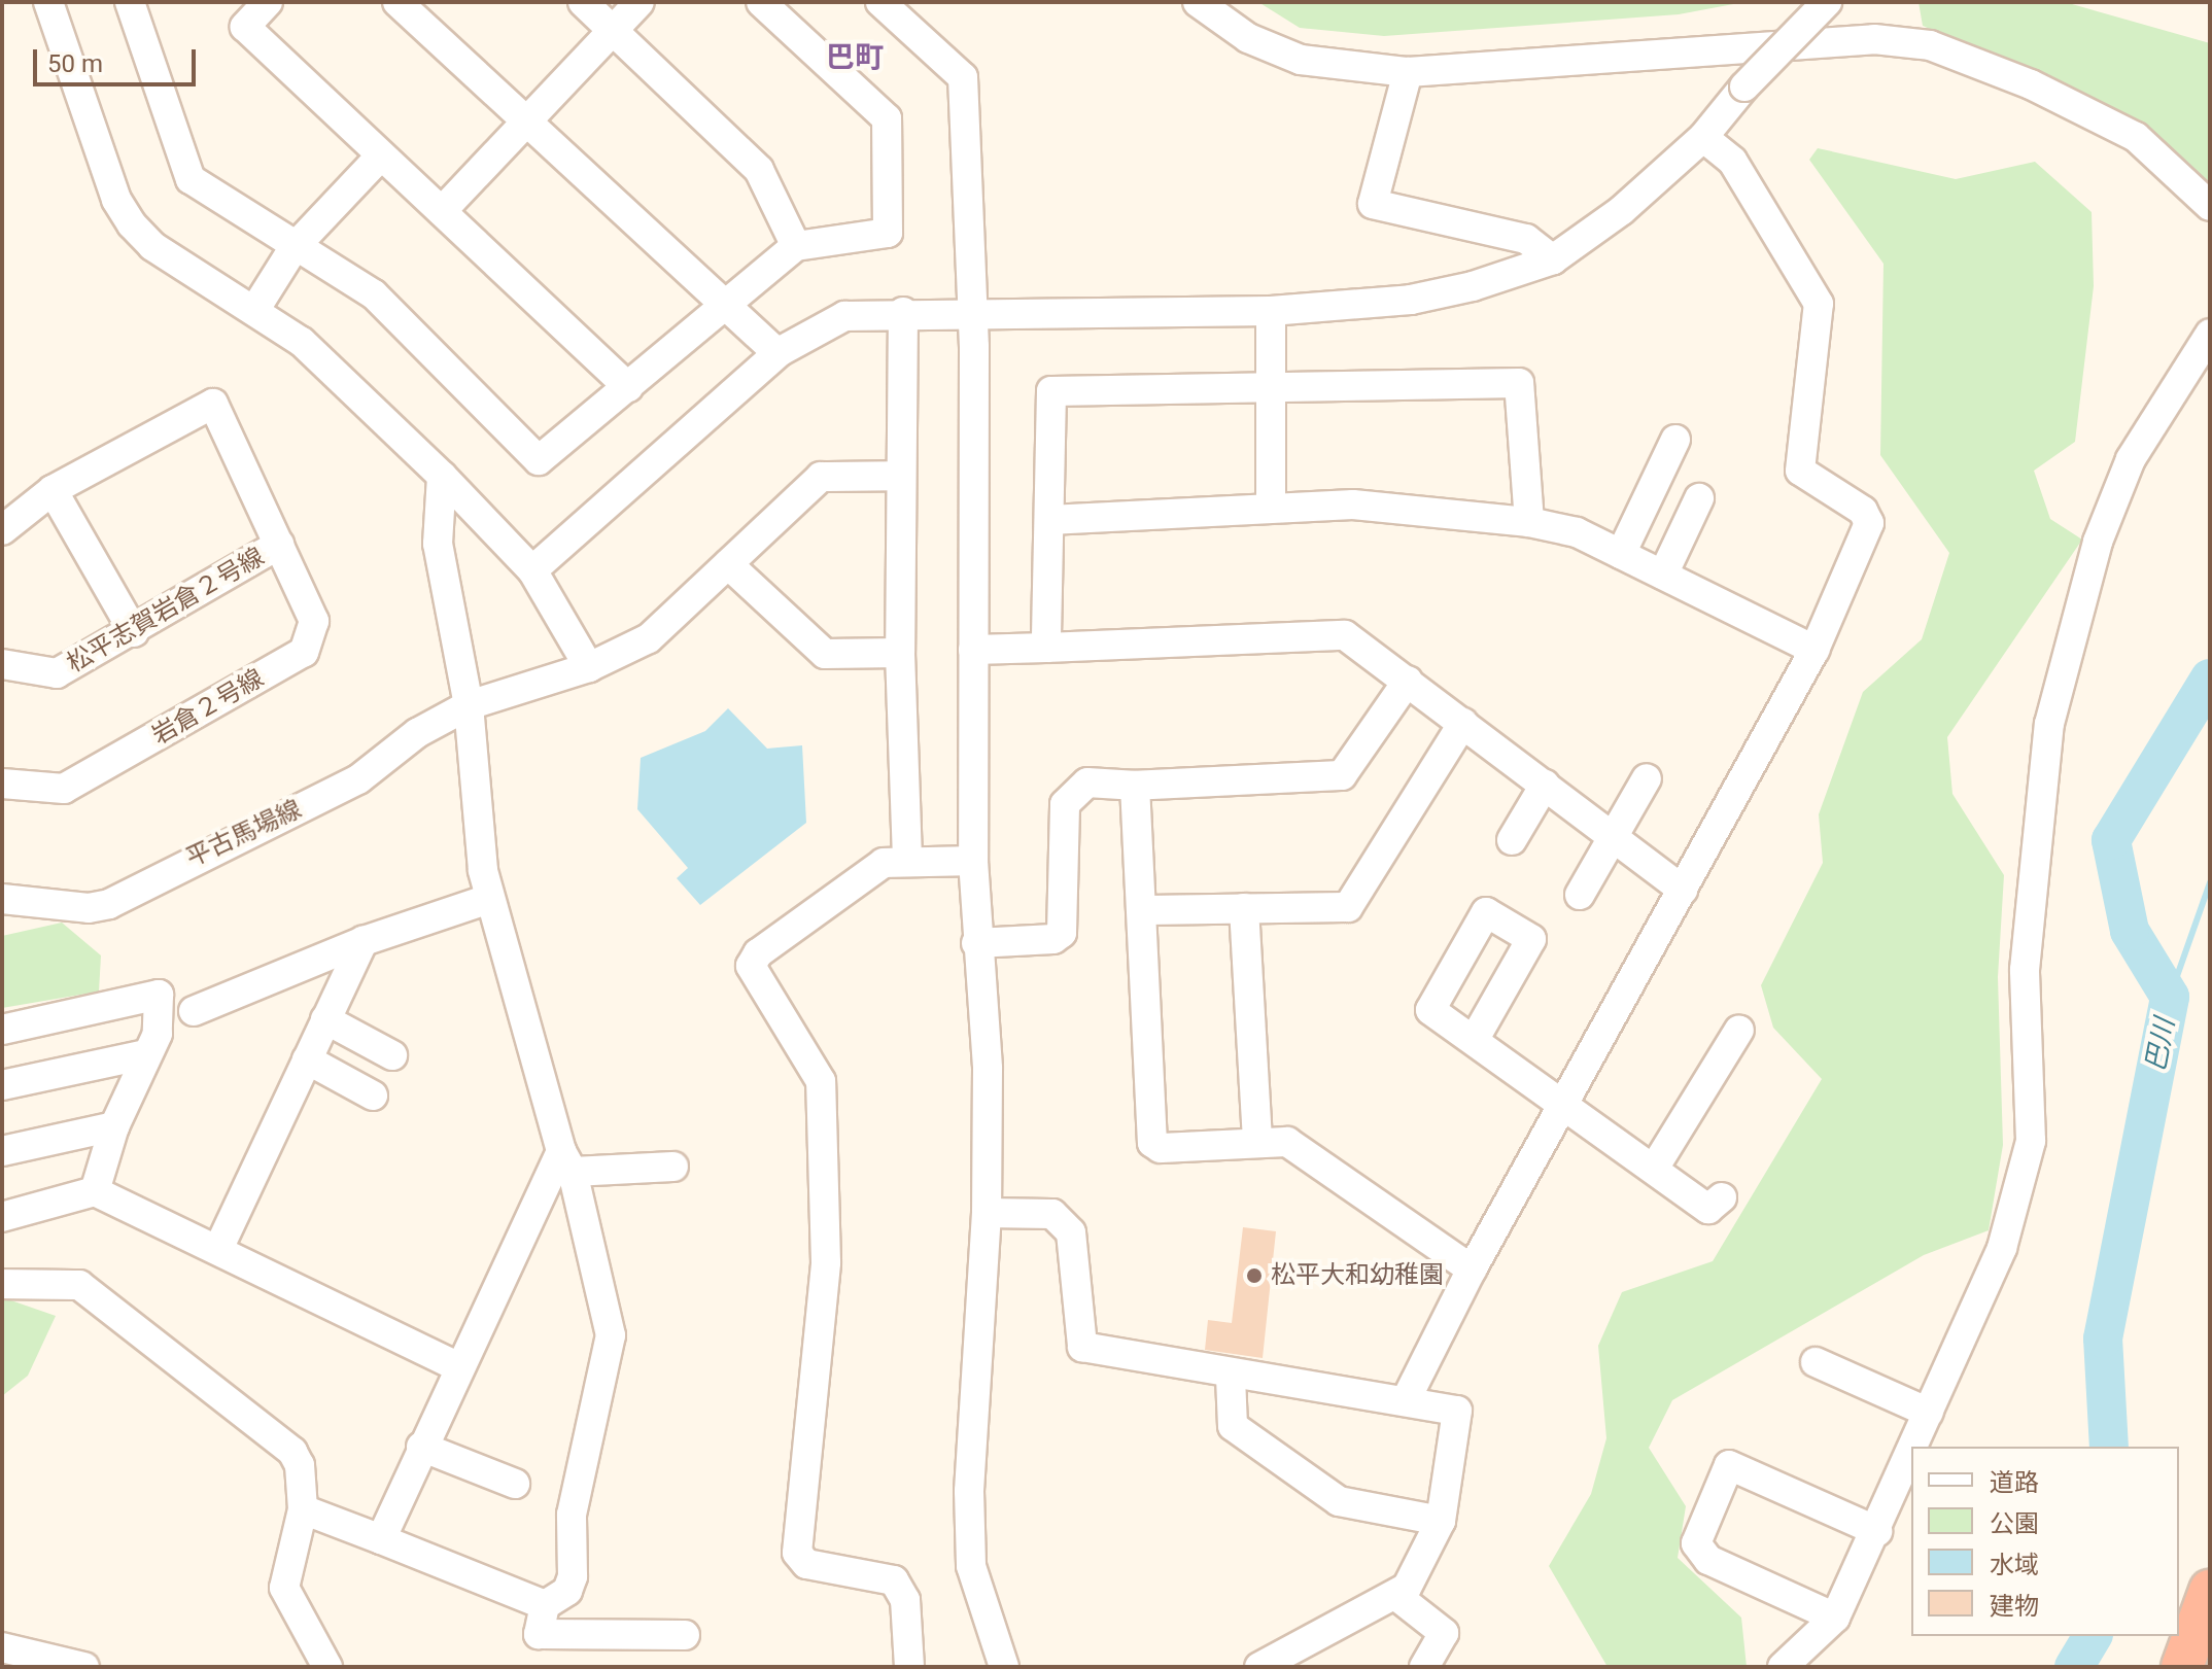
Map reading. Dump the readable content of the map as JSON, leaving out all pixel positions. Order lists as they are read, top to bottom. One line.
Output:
{"streets":{"street":["松平志賀岩倉２号線","岩倉２号線","平古馬場線"]},"crossings":[["松平志賀岩倉２号線","岩倉２号線"]],"districts":["巴町"],"water":["巴川"],"places":["松平大和幼稚園"],"legend":["道路","公園","水域","建物"],"scale_bar":"50 m"}
